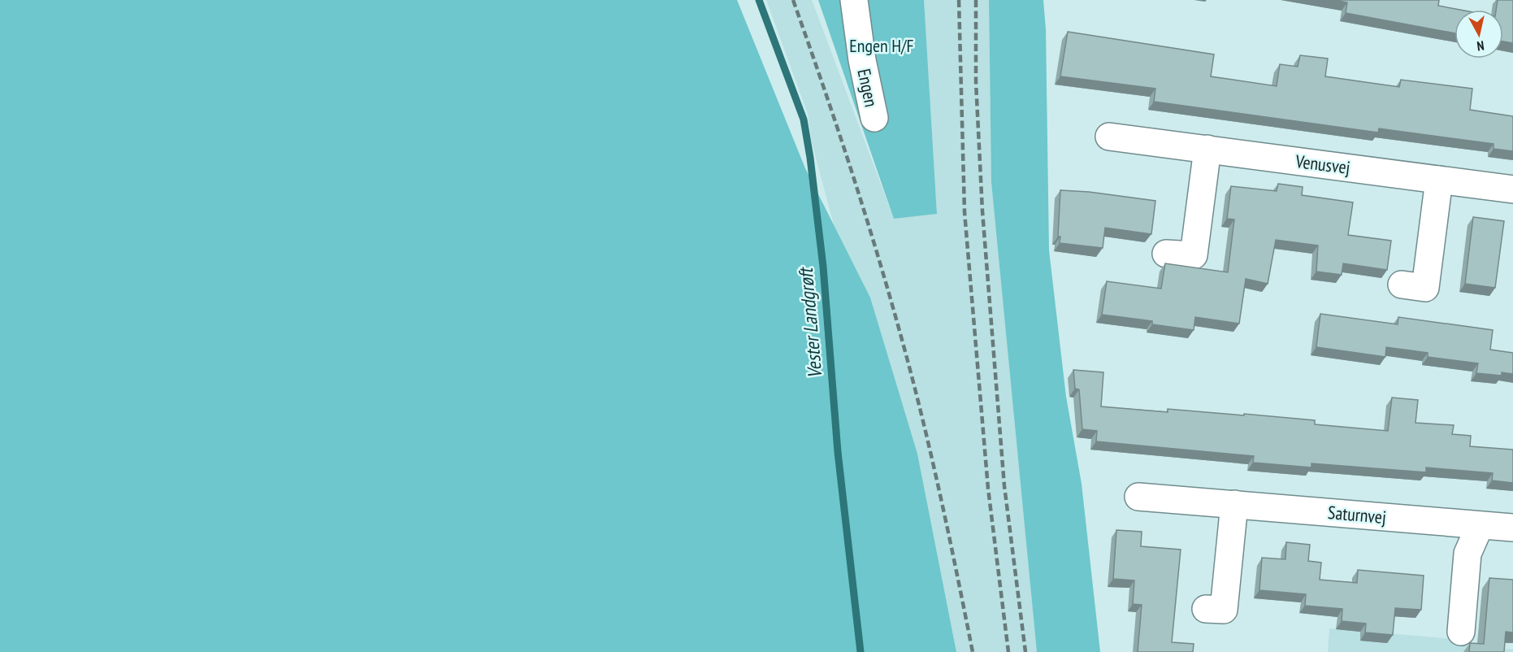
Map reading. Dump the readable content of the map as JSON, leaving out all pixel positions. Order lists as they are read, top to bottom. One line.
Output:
{"streets":{"street":["Engen","Venusvej","Saturnvej"]},"water":["Vester Landgrøft"],"parks":["Engen H/F"],"north":"bottom"}
